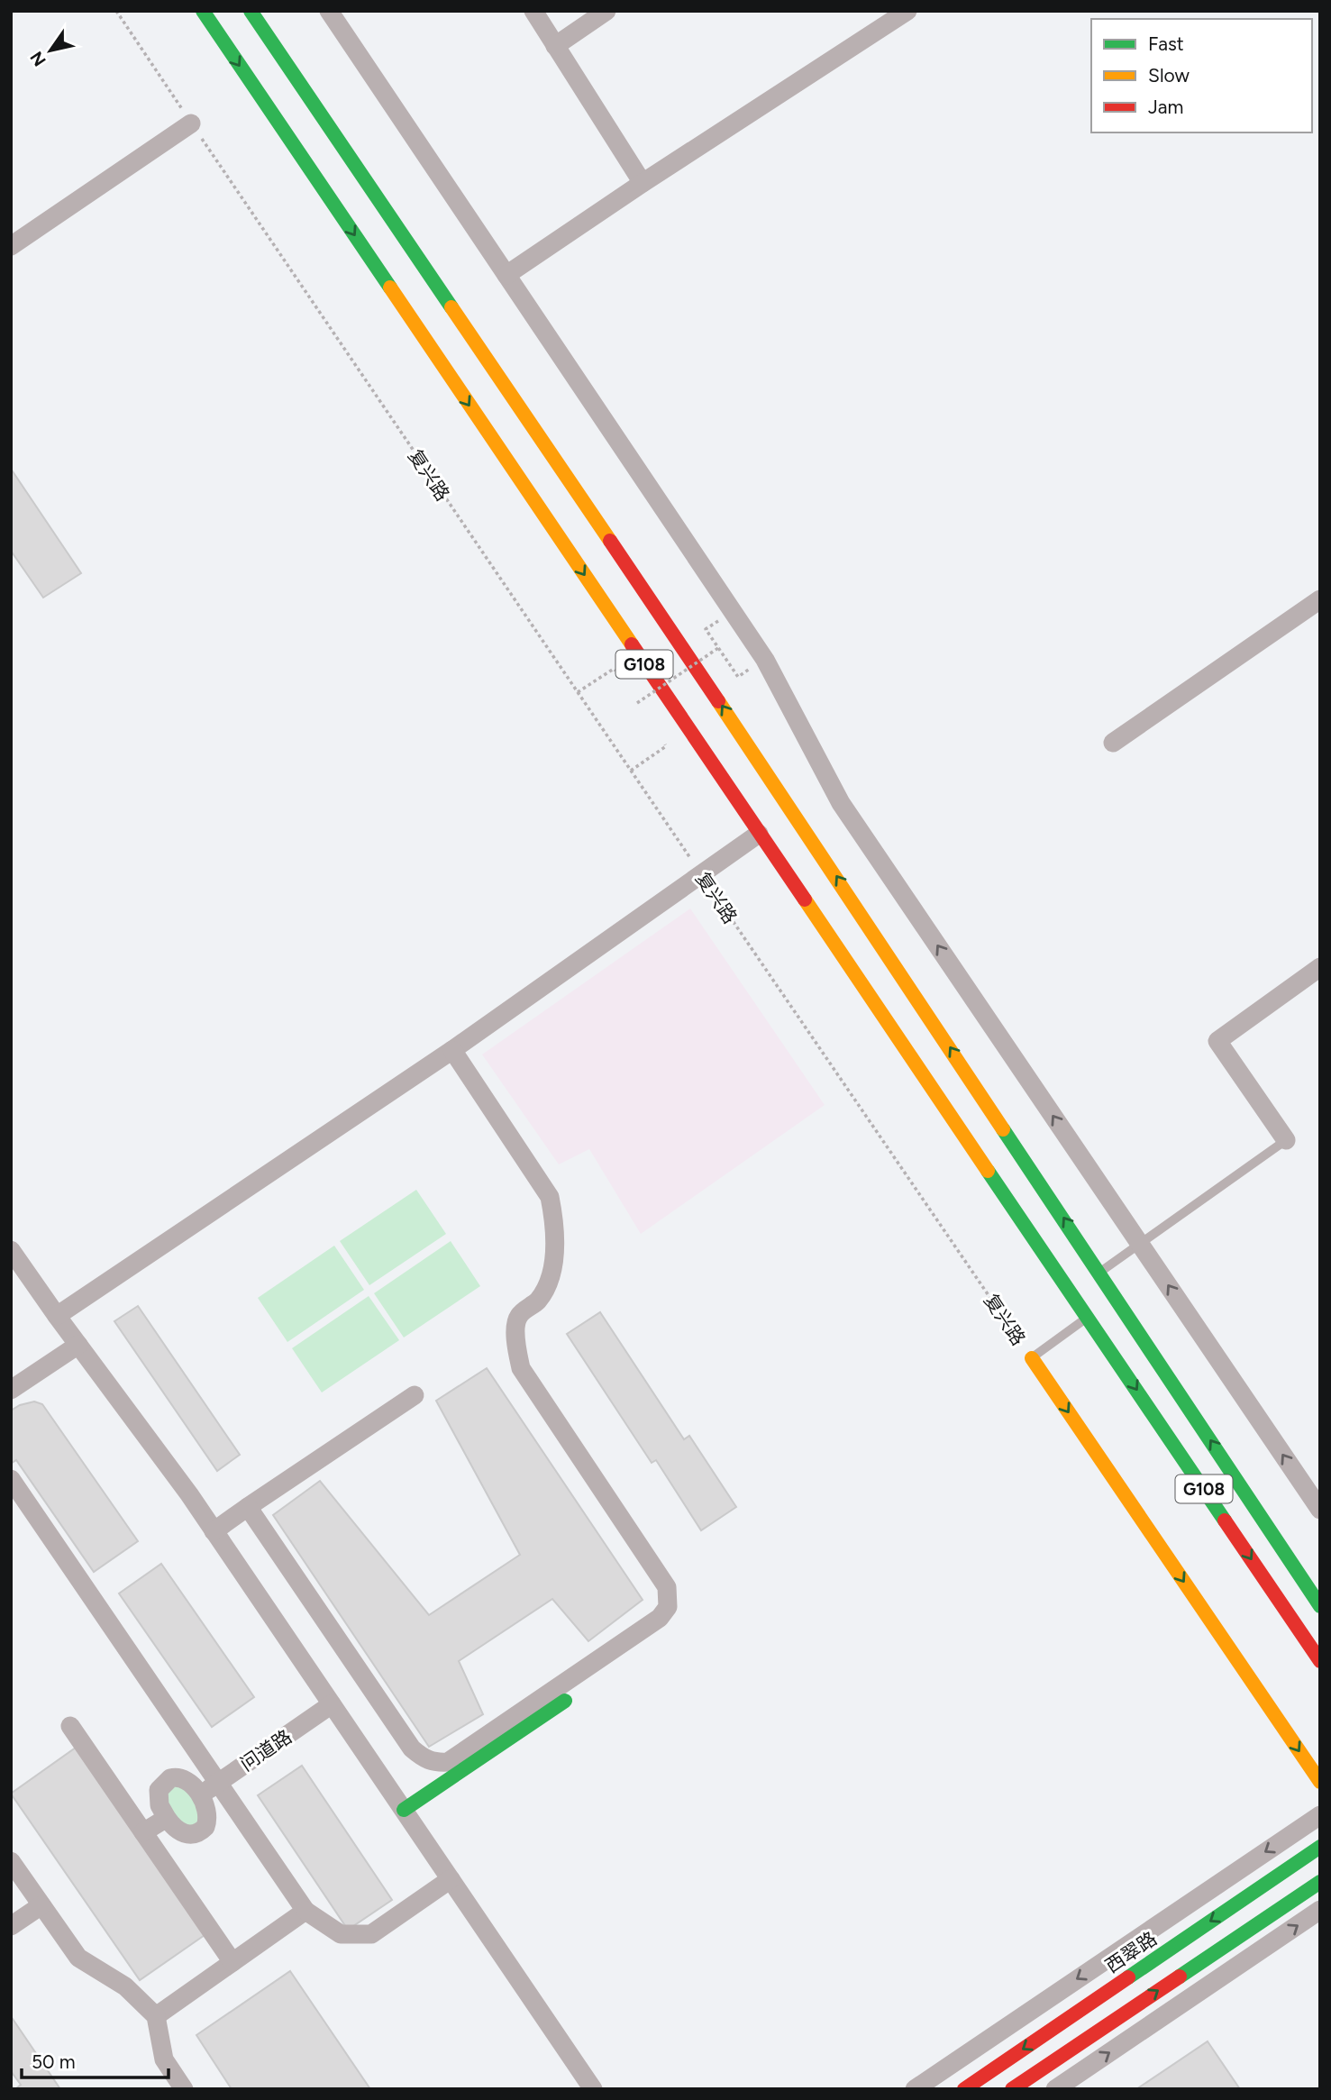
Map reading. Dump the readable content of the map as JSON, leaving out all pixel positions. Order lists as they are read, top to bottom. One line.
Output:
{"streets":{"main road":["复兴路","G108","西翠路"],"street":["问道路"]},"legend":["Fast","Slow","Jam"],"scale_bar":"50 m","north":"bottom left"}
